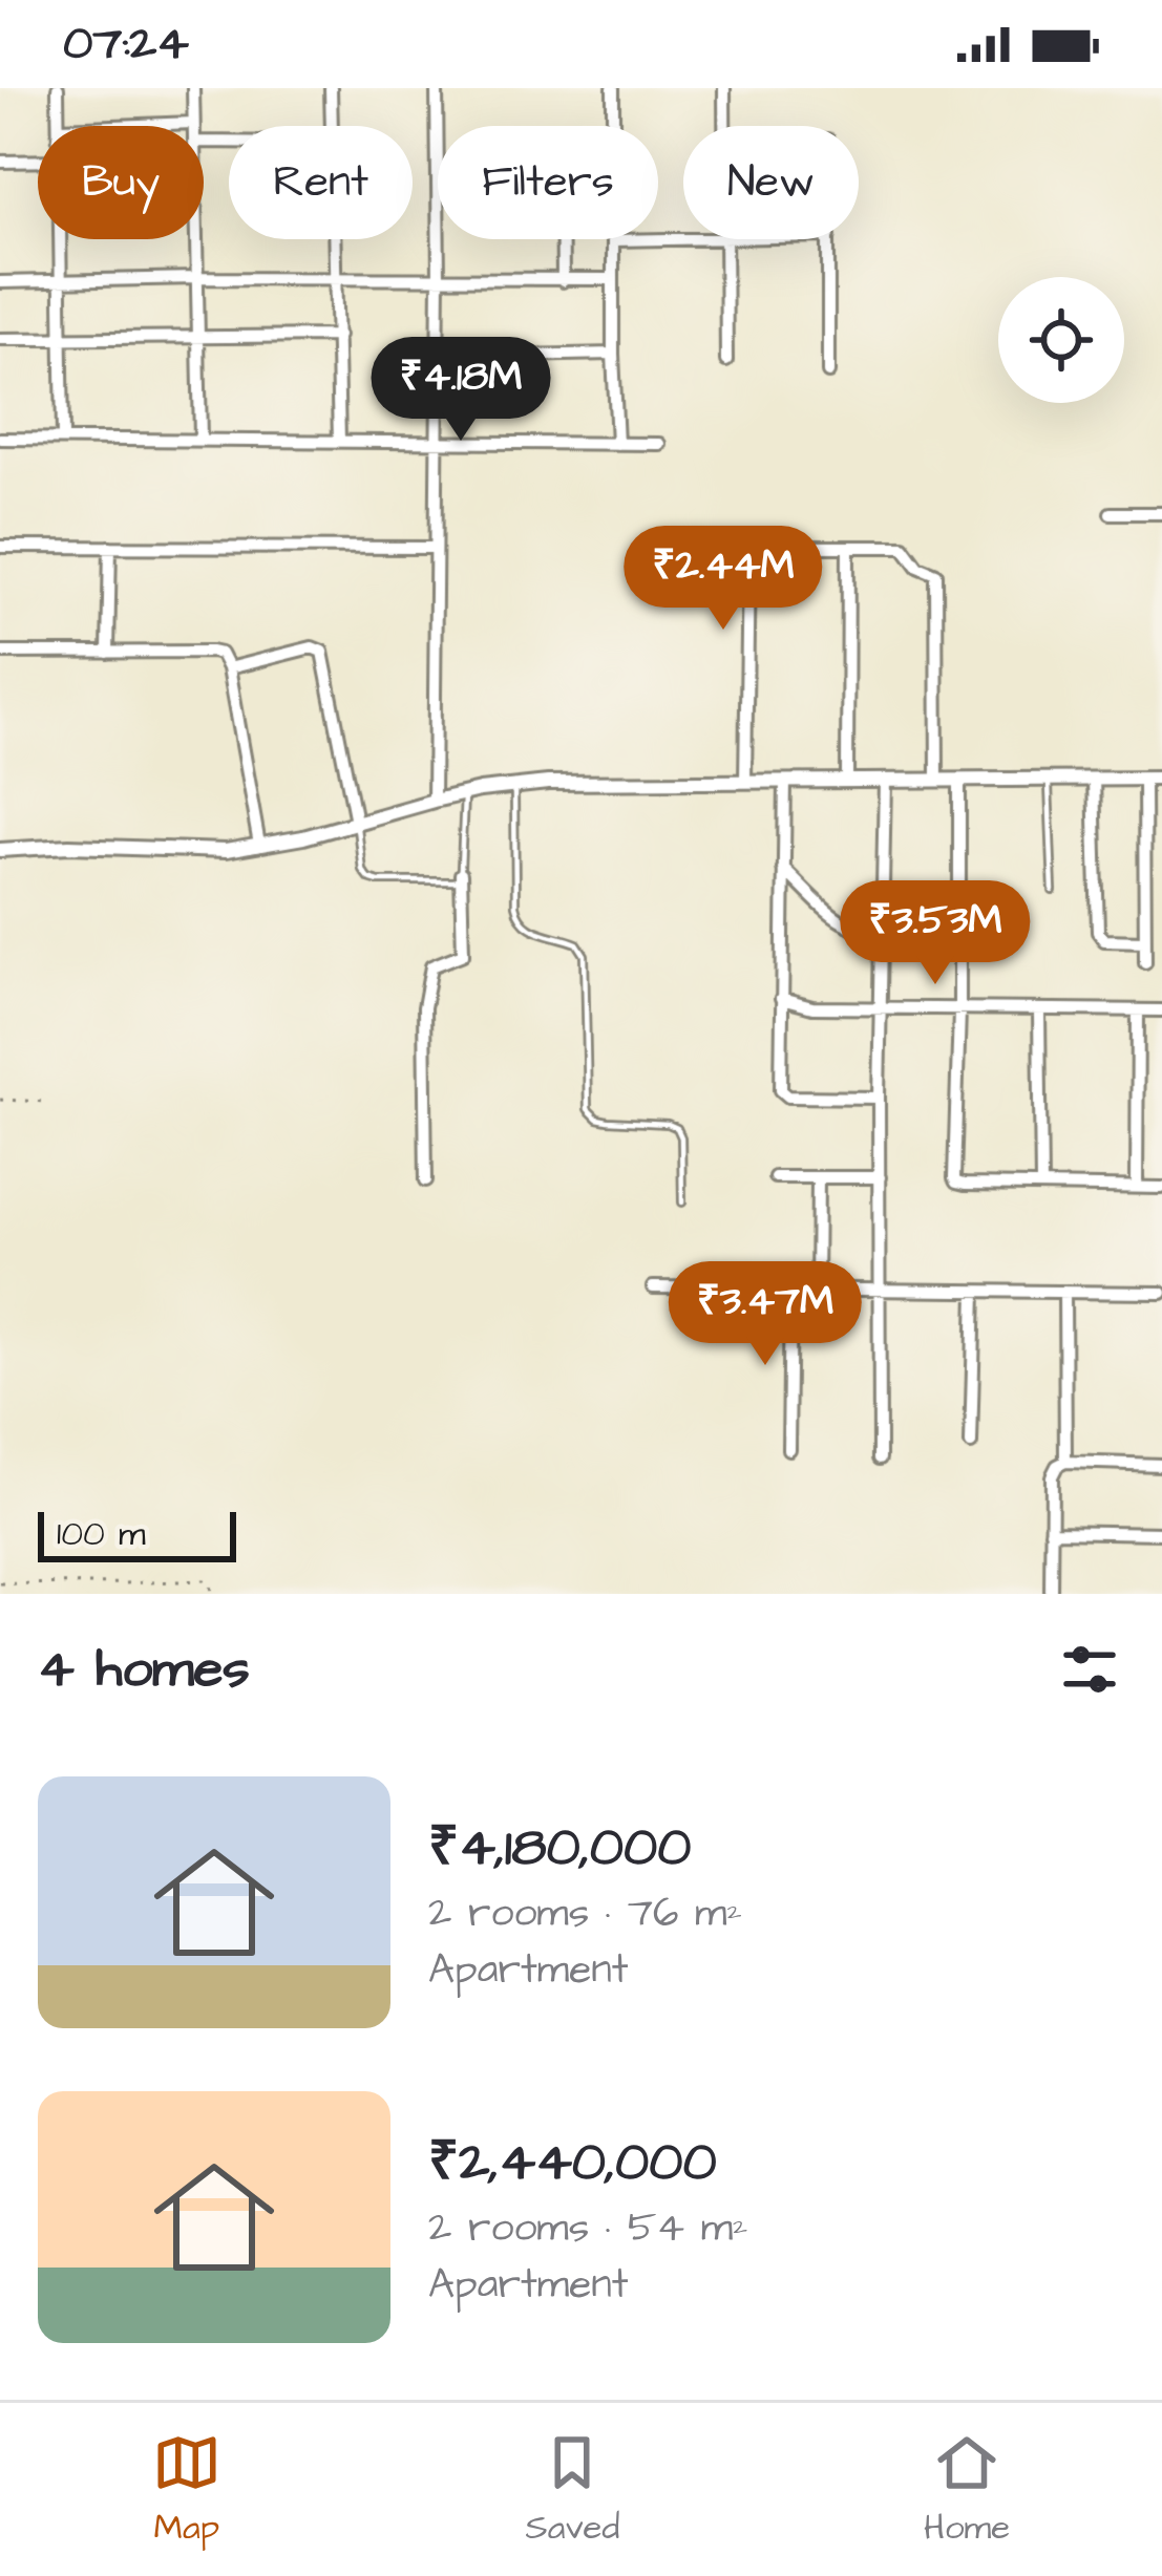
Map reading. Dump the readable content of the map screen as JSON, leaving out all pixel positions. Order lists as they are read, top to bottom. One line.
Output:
{"scale_bar":"100 m","page":{"status":"07:24","chip":["Buy","Rent","Filters","New"],"price":["₹4.18M","₹2.44M","₹3.53M","₹3.47M"],"scale":"100 m","heading":"4 homes","list":[{"name":"₹4,180,000","note":"2 rooms · 76 m² · Apartment"},{"name":"₹2,440,000","note":"2 rooms · 54 m² · Apartment"}],"tabs":["Map","Saved","Home"]}}
